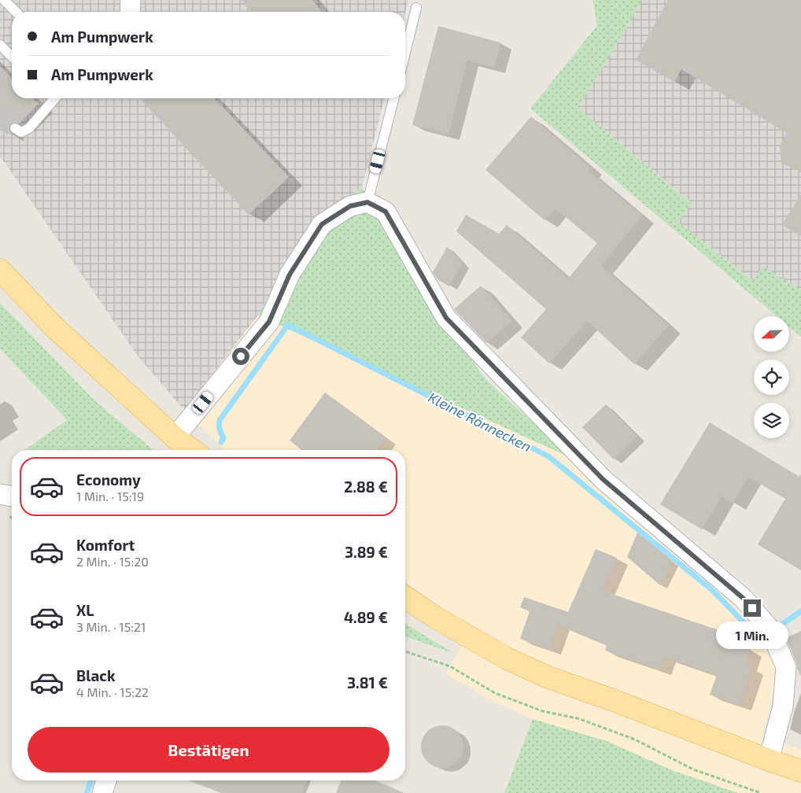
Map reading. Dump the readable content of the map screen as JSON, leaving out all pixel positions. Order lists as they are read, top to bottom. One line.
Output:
{"water":["Kleine Rönnecken"],"north":"left","page":{"banner":["Am Pumpwerk","Am Pumpwerk"],"list":[{"name":"Economy","note":"1 Min. · 15:19","value":"2.88 €"},{"name":"Komfort","note":"2 Min. · 15:20","value":"3.89 €"},{"name":"XL","note":"3 Min. · 15:21","value":"4.89 €"},{"name":"Black","note":"4 Min. · 15:22","value":"3.81 €"}],"bubble":"1 Min.","buttons":"Bestätigen"}}
